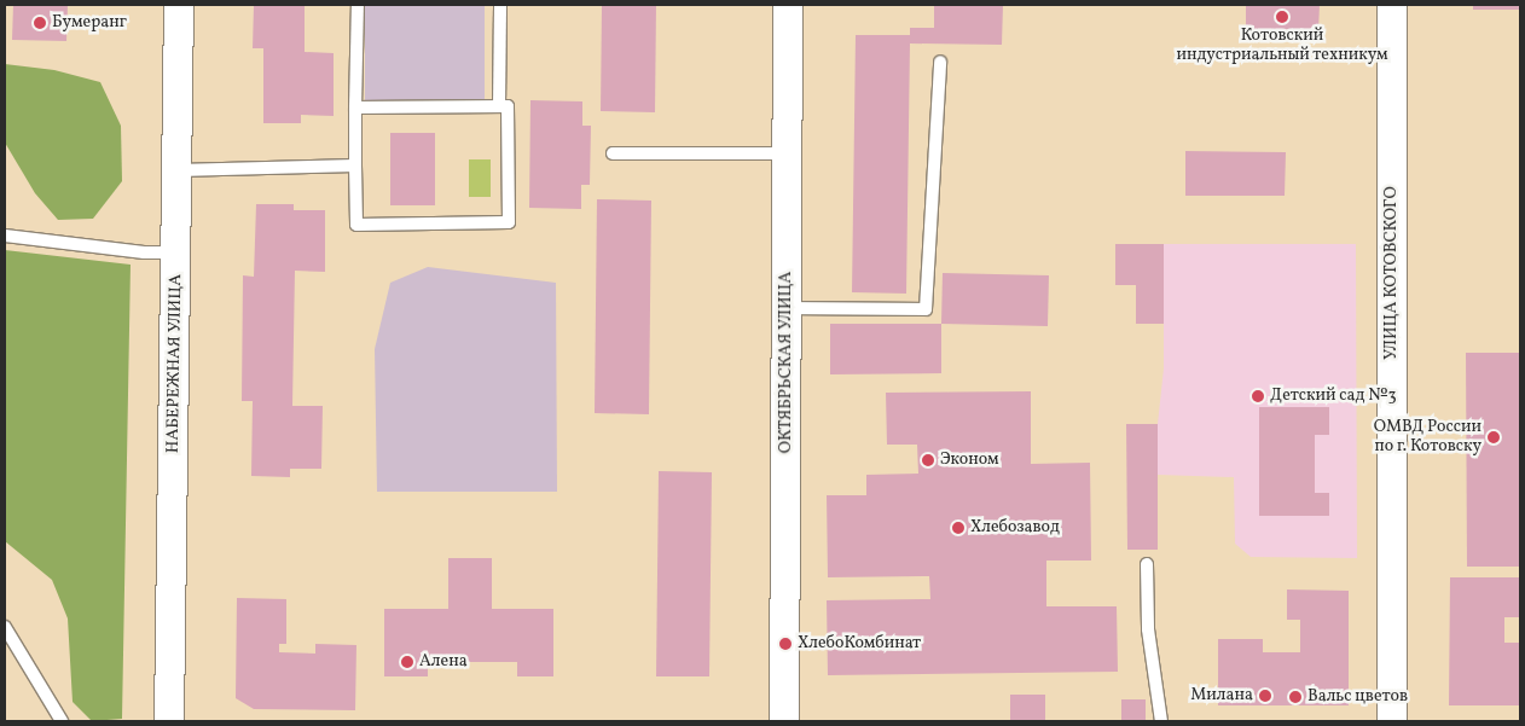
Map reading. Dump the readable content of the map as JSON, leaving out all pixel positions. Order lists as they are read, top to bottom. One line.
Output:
{"streets":{"street":["УЛИЦА КОТОВСКОГО","ОКТЯБРЬСКАЯ УЛИЦА","НАБЕРЕЖНАЯ УЛИЦА"]},"places":["Котовский индустриальный техникум","Бумеранг","Детский сад №3","ОМВД России по г. Котовску","Эконом","Хлебозавод","ХлебоКомбинат","Алена","Милана","Вальс цветов"]}
